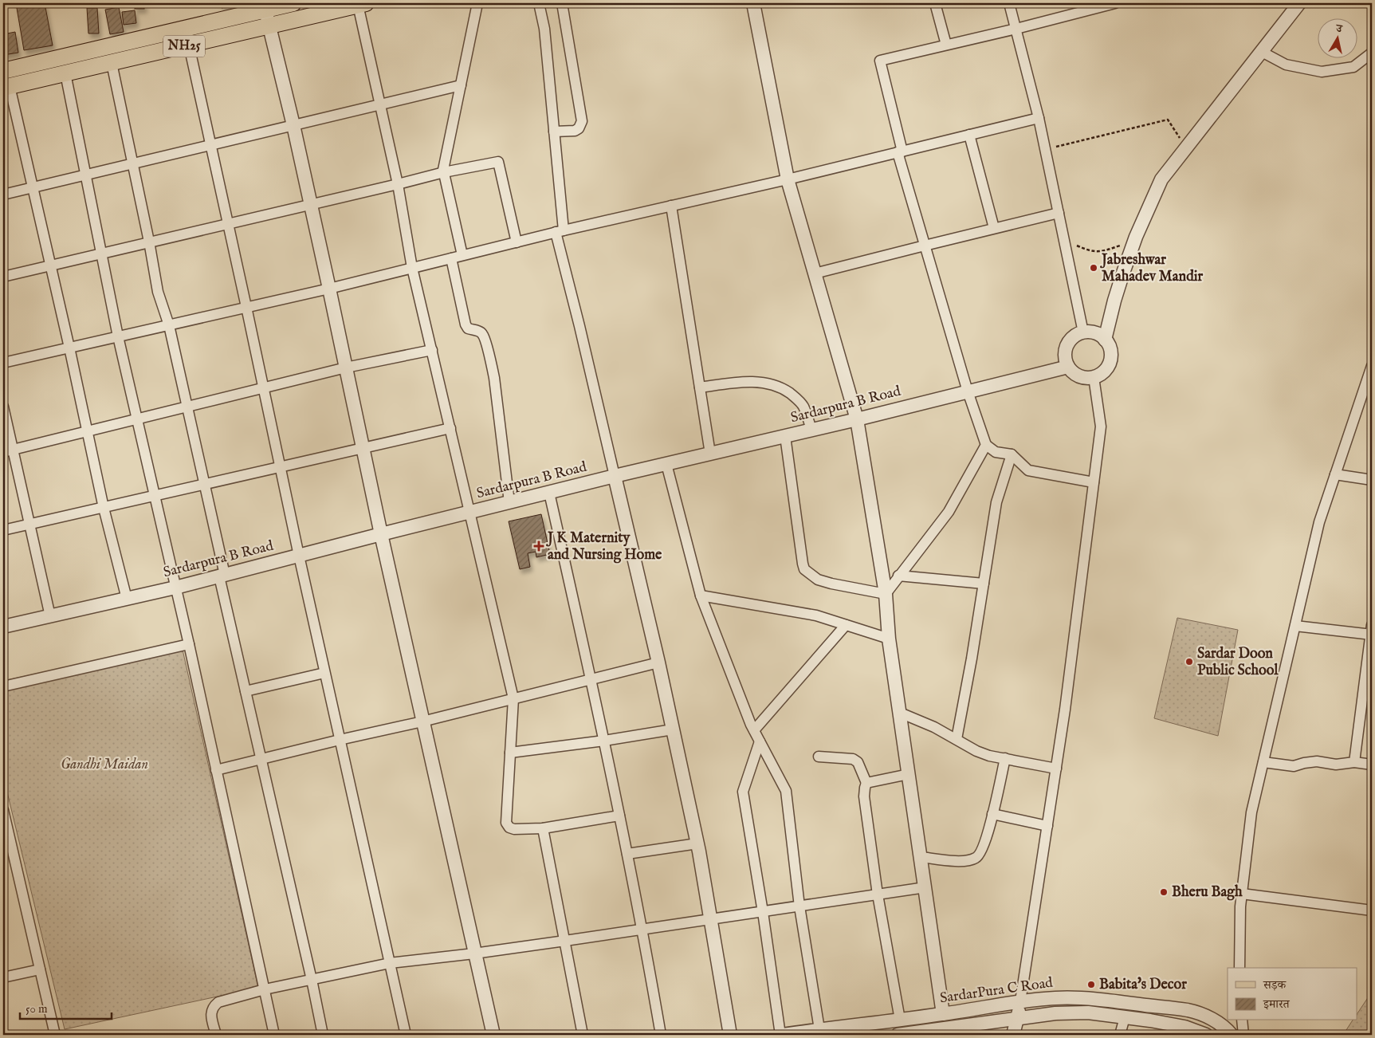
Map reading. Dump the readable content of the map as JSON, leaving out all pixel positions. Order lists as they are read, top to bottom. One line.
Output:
{"streets":{"main road":["NH25"],"street":["Sardarpura B Road","SardarPura C Road"]},"parks":["Gandhi Maidan"],"places":{"other":["Jabreshwar Mahadev Mandir","Sardar Doon Public School","Bheru Bagh","Babita's Decor"],"health":["J K Maternity and Nursing Home"]},"legend":["सड़क","इमारत"],"scale_bar":"50 m","north":"top"}
